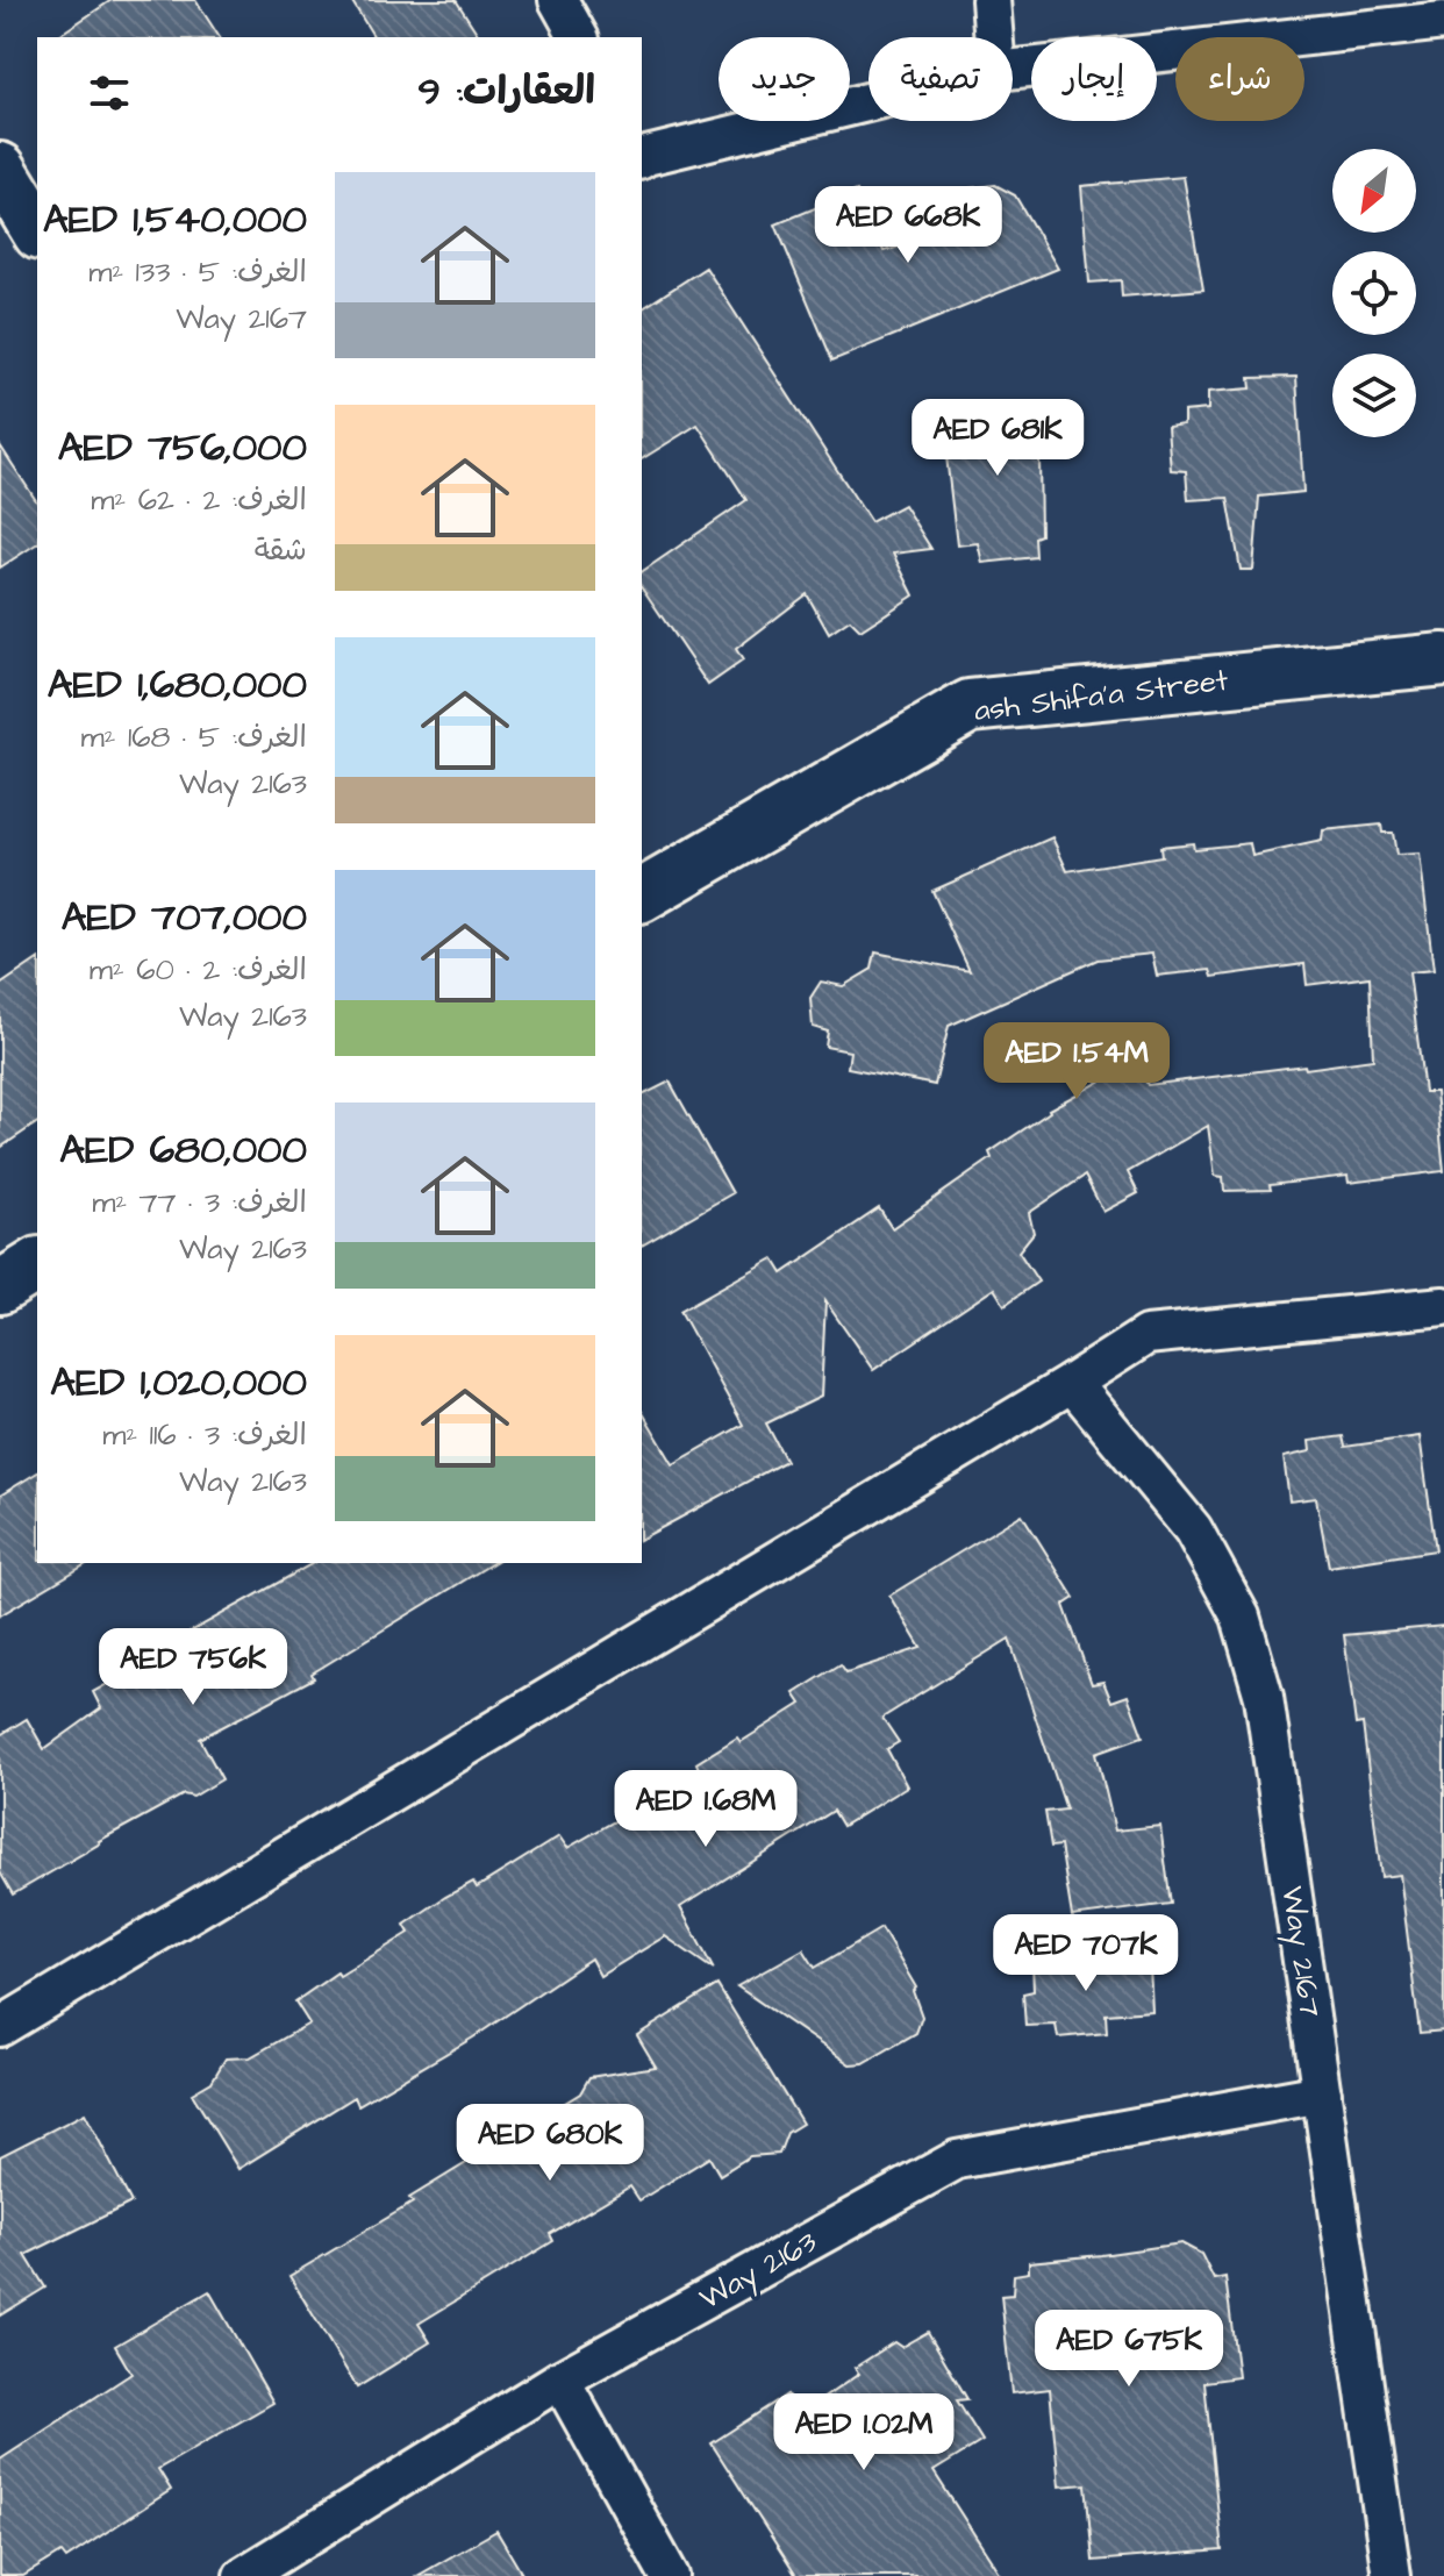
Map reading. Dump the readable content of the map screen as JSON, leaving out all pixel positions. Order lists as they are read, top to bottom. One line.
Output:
{"streets":{"street":["ash Shifa'a Street","Way 2167","Way 2163"]},"crossings":[["Way 2167","Way 2163"]],"north":"bottom left","page":{"chip":["شراء","إيجار","تصفية","جديد"],"heading":"العقارات: 9","list":[{"name":"AED 1,540,000","note":"الغرف: 5 · 133 m² · Way 2167"},{"name":"AED 756,000","note":"الغرف: 2 · 62 m² · شقة"},{"name":"AED 1,680,000","note":"الغرف: 5 · 168 m² · Way 2163"},{"name":"AED 707,000","note":"الغرف: 2 · 60 m² · Way 2163"},{"name":"AED 680,000","note":"الغرف: 3 · 77 m² · Way 2163"},{"name":"AED 1,020,000","note":"الغرف: 3 · 116 m² · Way 2163"}],"price":["AED 668K","AED 681K","AED 1.54M","AED 756K","AED 1.68M","AED 707K","AED 680K","AED 675K","AED 1.02M"]}}
